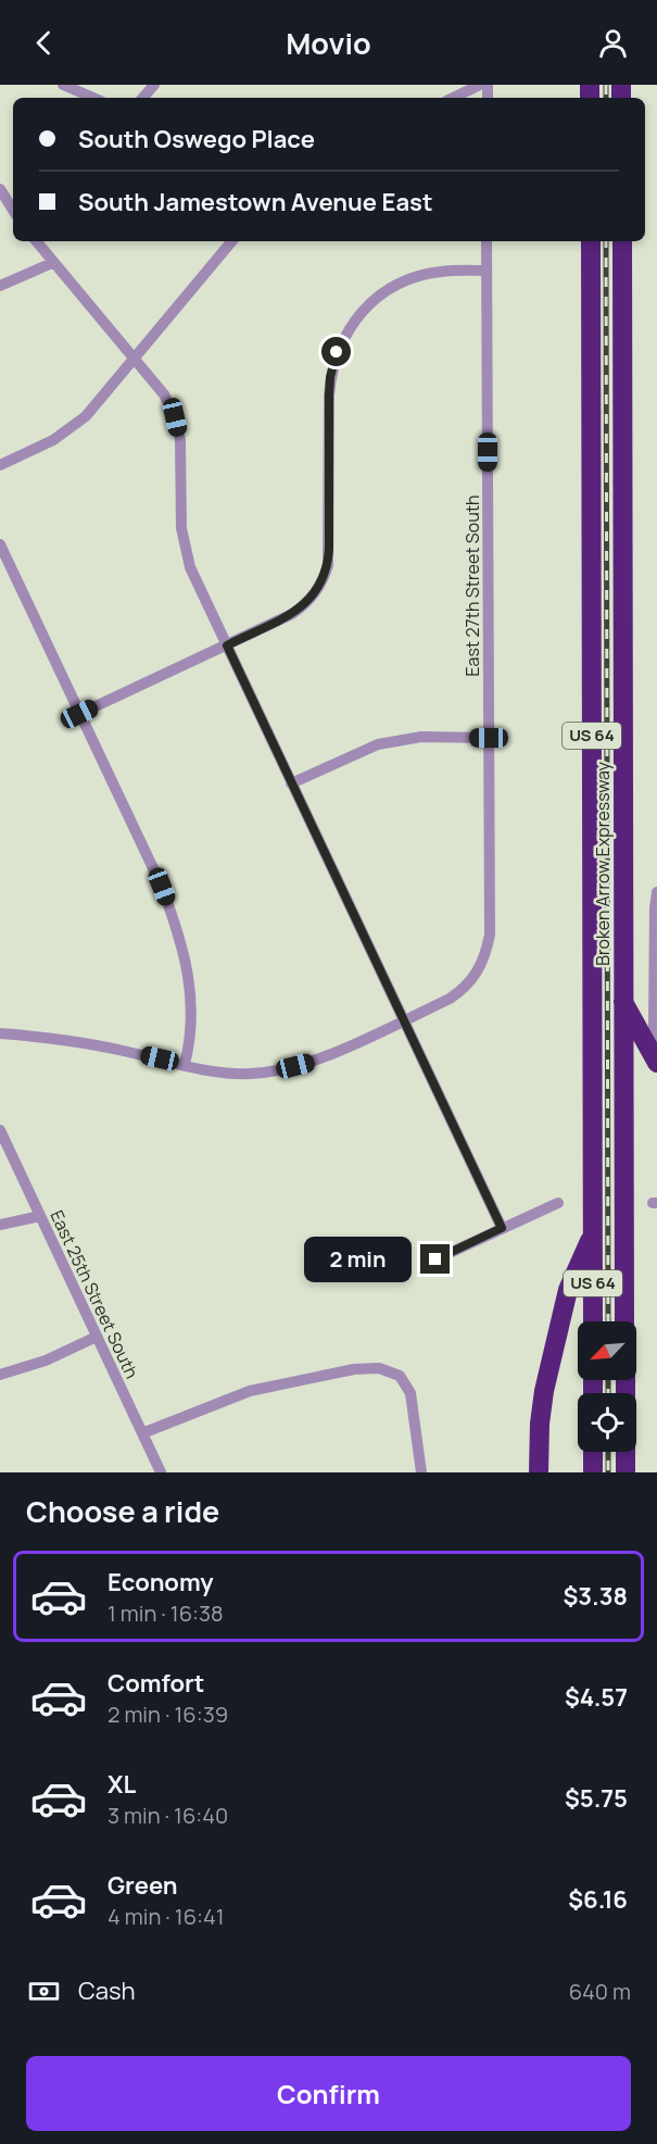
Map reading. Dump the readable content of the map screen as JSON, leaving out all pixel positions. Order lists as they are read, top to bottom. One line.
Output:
{"streets":{"highway":["US 64","Broken Arrow Expressway"],"street":["East 27th Street South","East 25th Street South"]},"north":"bottom left","page":{"header":"Movio","banner":["South Oswego Place","South Jamestown Avenue East"],"bubble":"2 min","heading":"Choose a ride","list":[{"name":"Economy","note":"1 min · 16:38","value":"$3.38"},{"name":"Comfort","note":"2 min · 16:39","value":"$4.57"},{"name":"XL","note":"3 min · 16:40","value":"$5.75"},{"name":"Green","note":"4 min · 16:41","value":"$6.16"}],"pay":["Cash","640 m"],"buttons":"Confirm"}}
